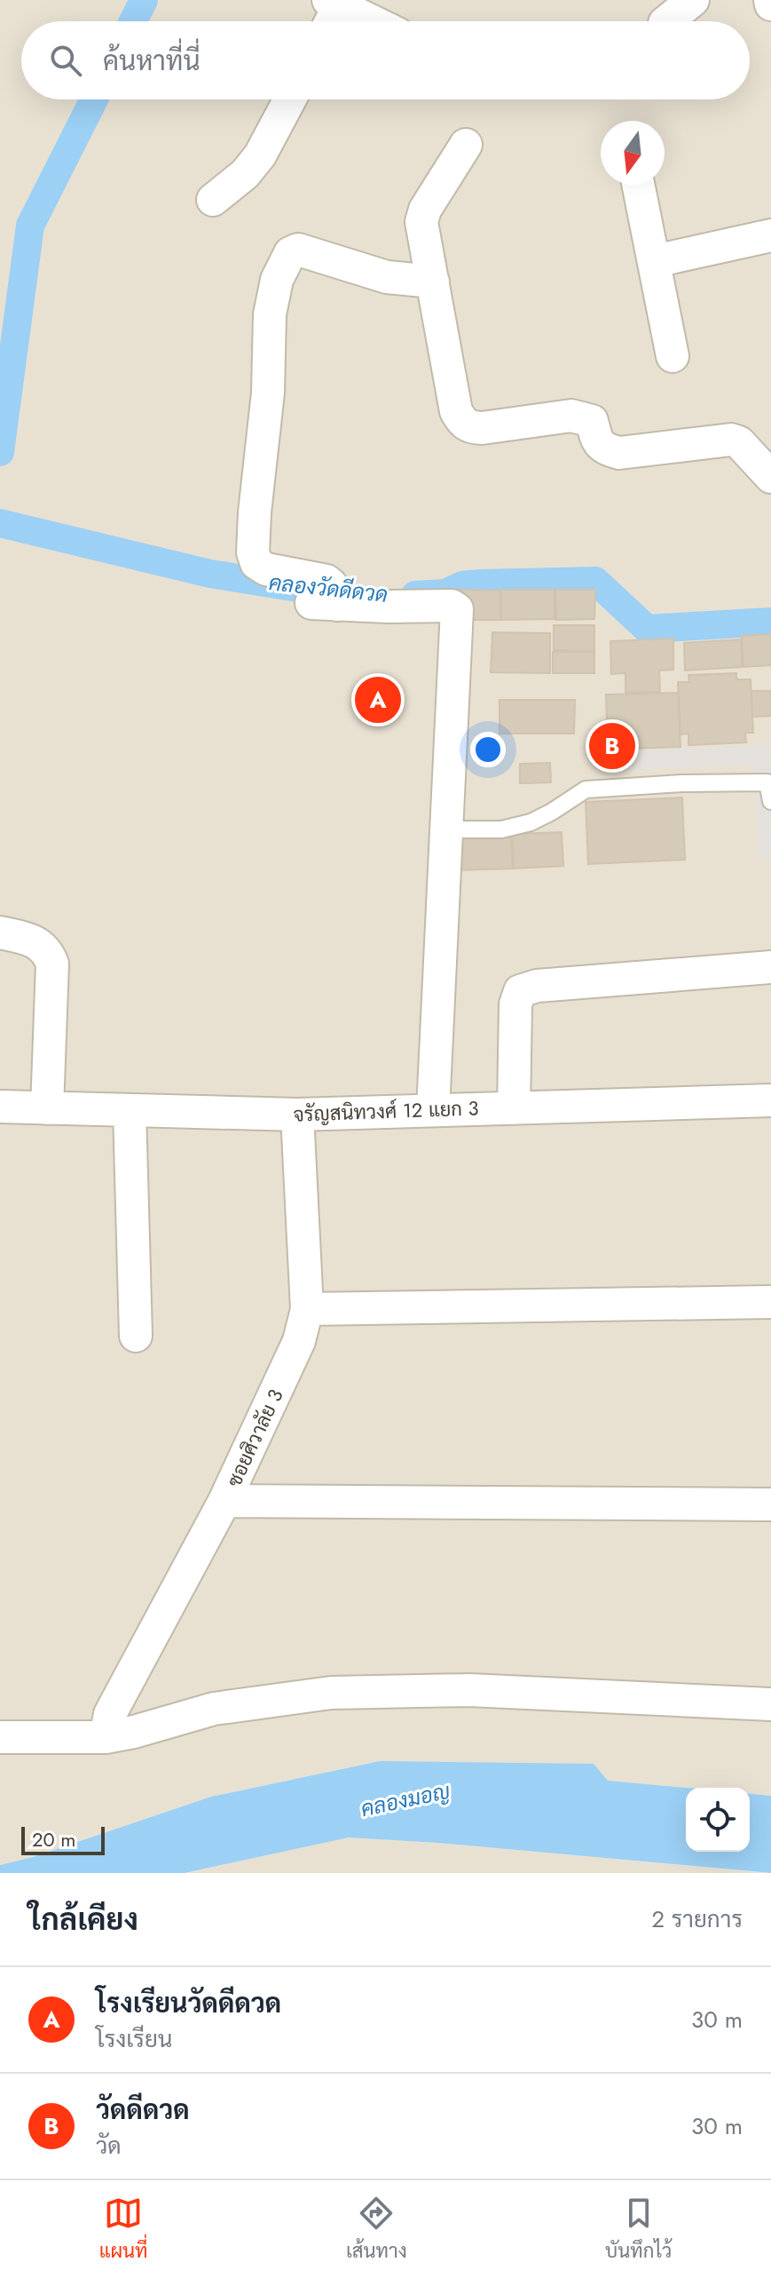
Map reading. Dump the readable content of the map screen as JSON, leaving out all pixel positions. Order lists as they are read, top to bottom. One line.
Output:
{"streets":{"street":["จรัญสนิทวงศ์ 12 แยก 3","ซอยศิวาลัย 3"]},"crossings":[["จรัญสนิทวงศ์ 12 แยก 3","ซอยศิวาลัย 3"]],"water":["คลองวัดดีดวด","คลองมอญ"],"scale_bar":"20 m","north":"bottom","page":{"search":"ค้นหาที่นี่","pins":["A","B"],"scale":"20 m","heading":["ใกล้เคียง","2 รายการ"],"list":[{"mark":"A","name":"โรงเรียนวัดดีดวด","note":"โรงเรียน","value":"30 m"},{"mark":"B","name":"วัดดีดวด","note":"วัด","value":"30 m"}],"nav":["แผนที่","เส้นทาง","บันทึกไว้"]}}
